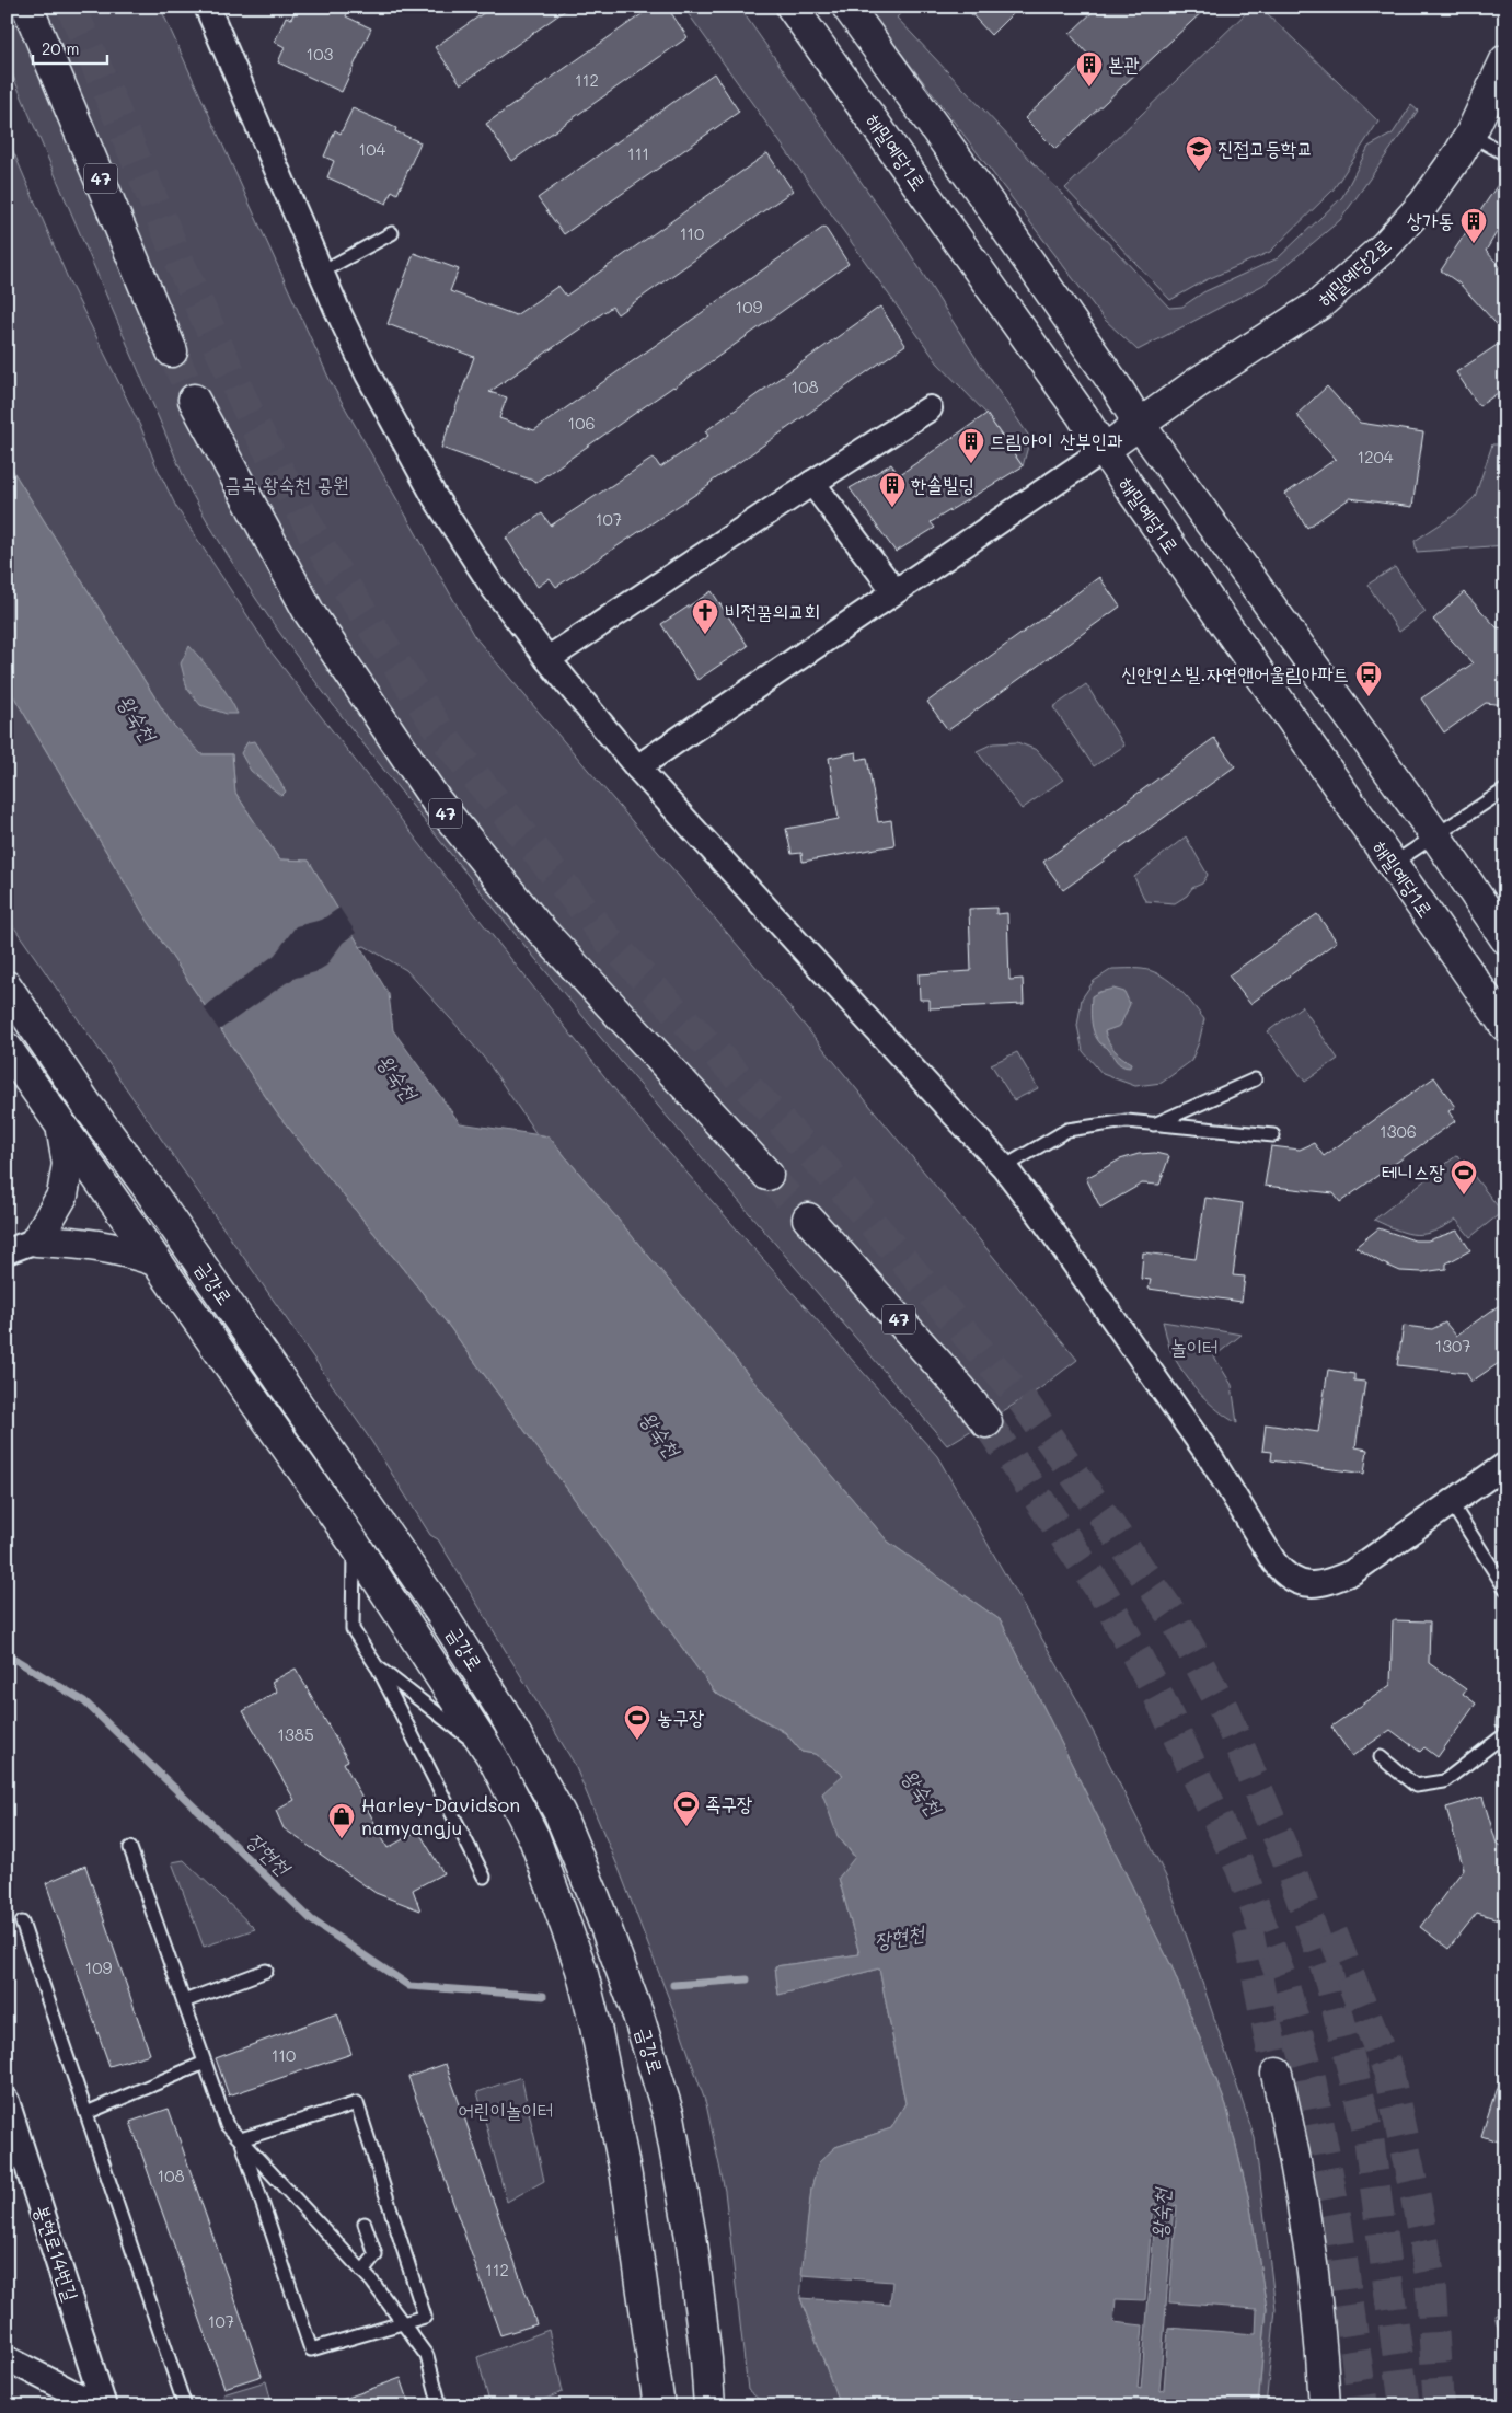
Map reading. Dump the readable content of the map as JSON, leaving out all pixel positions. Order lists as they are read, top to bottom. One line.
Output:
{"streets":{"main road":["해밀예당1로","47","해밀예당2로","금강로"],"street":["봉현로14번길"]},"crossings":[["해밀예당1로","해밀예당2로"]],"water":["왕숙천","장현천"],"parks":["금곡 왕숙천 공원","놀이터","어린이놀이터"],"places":{"building":["본관","상가동","드림아이 산부인과","한솔빌딩"],"school or university":["진접고등학교"],"church":["비전꿈의교회"],"bus stop":["신안인스빌.자연앤어울림아파트"],"sports":["테니스장","농구장","족구장"],"shop":["Harley-Davidson namyangju"]},"house_numbers":["103","112","104","111","110","109","108","106","1204","107","1306","1307","1385","109","110","108","112","107"],"scale_bar":"20 m"}
